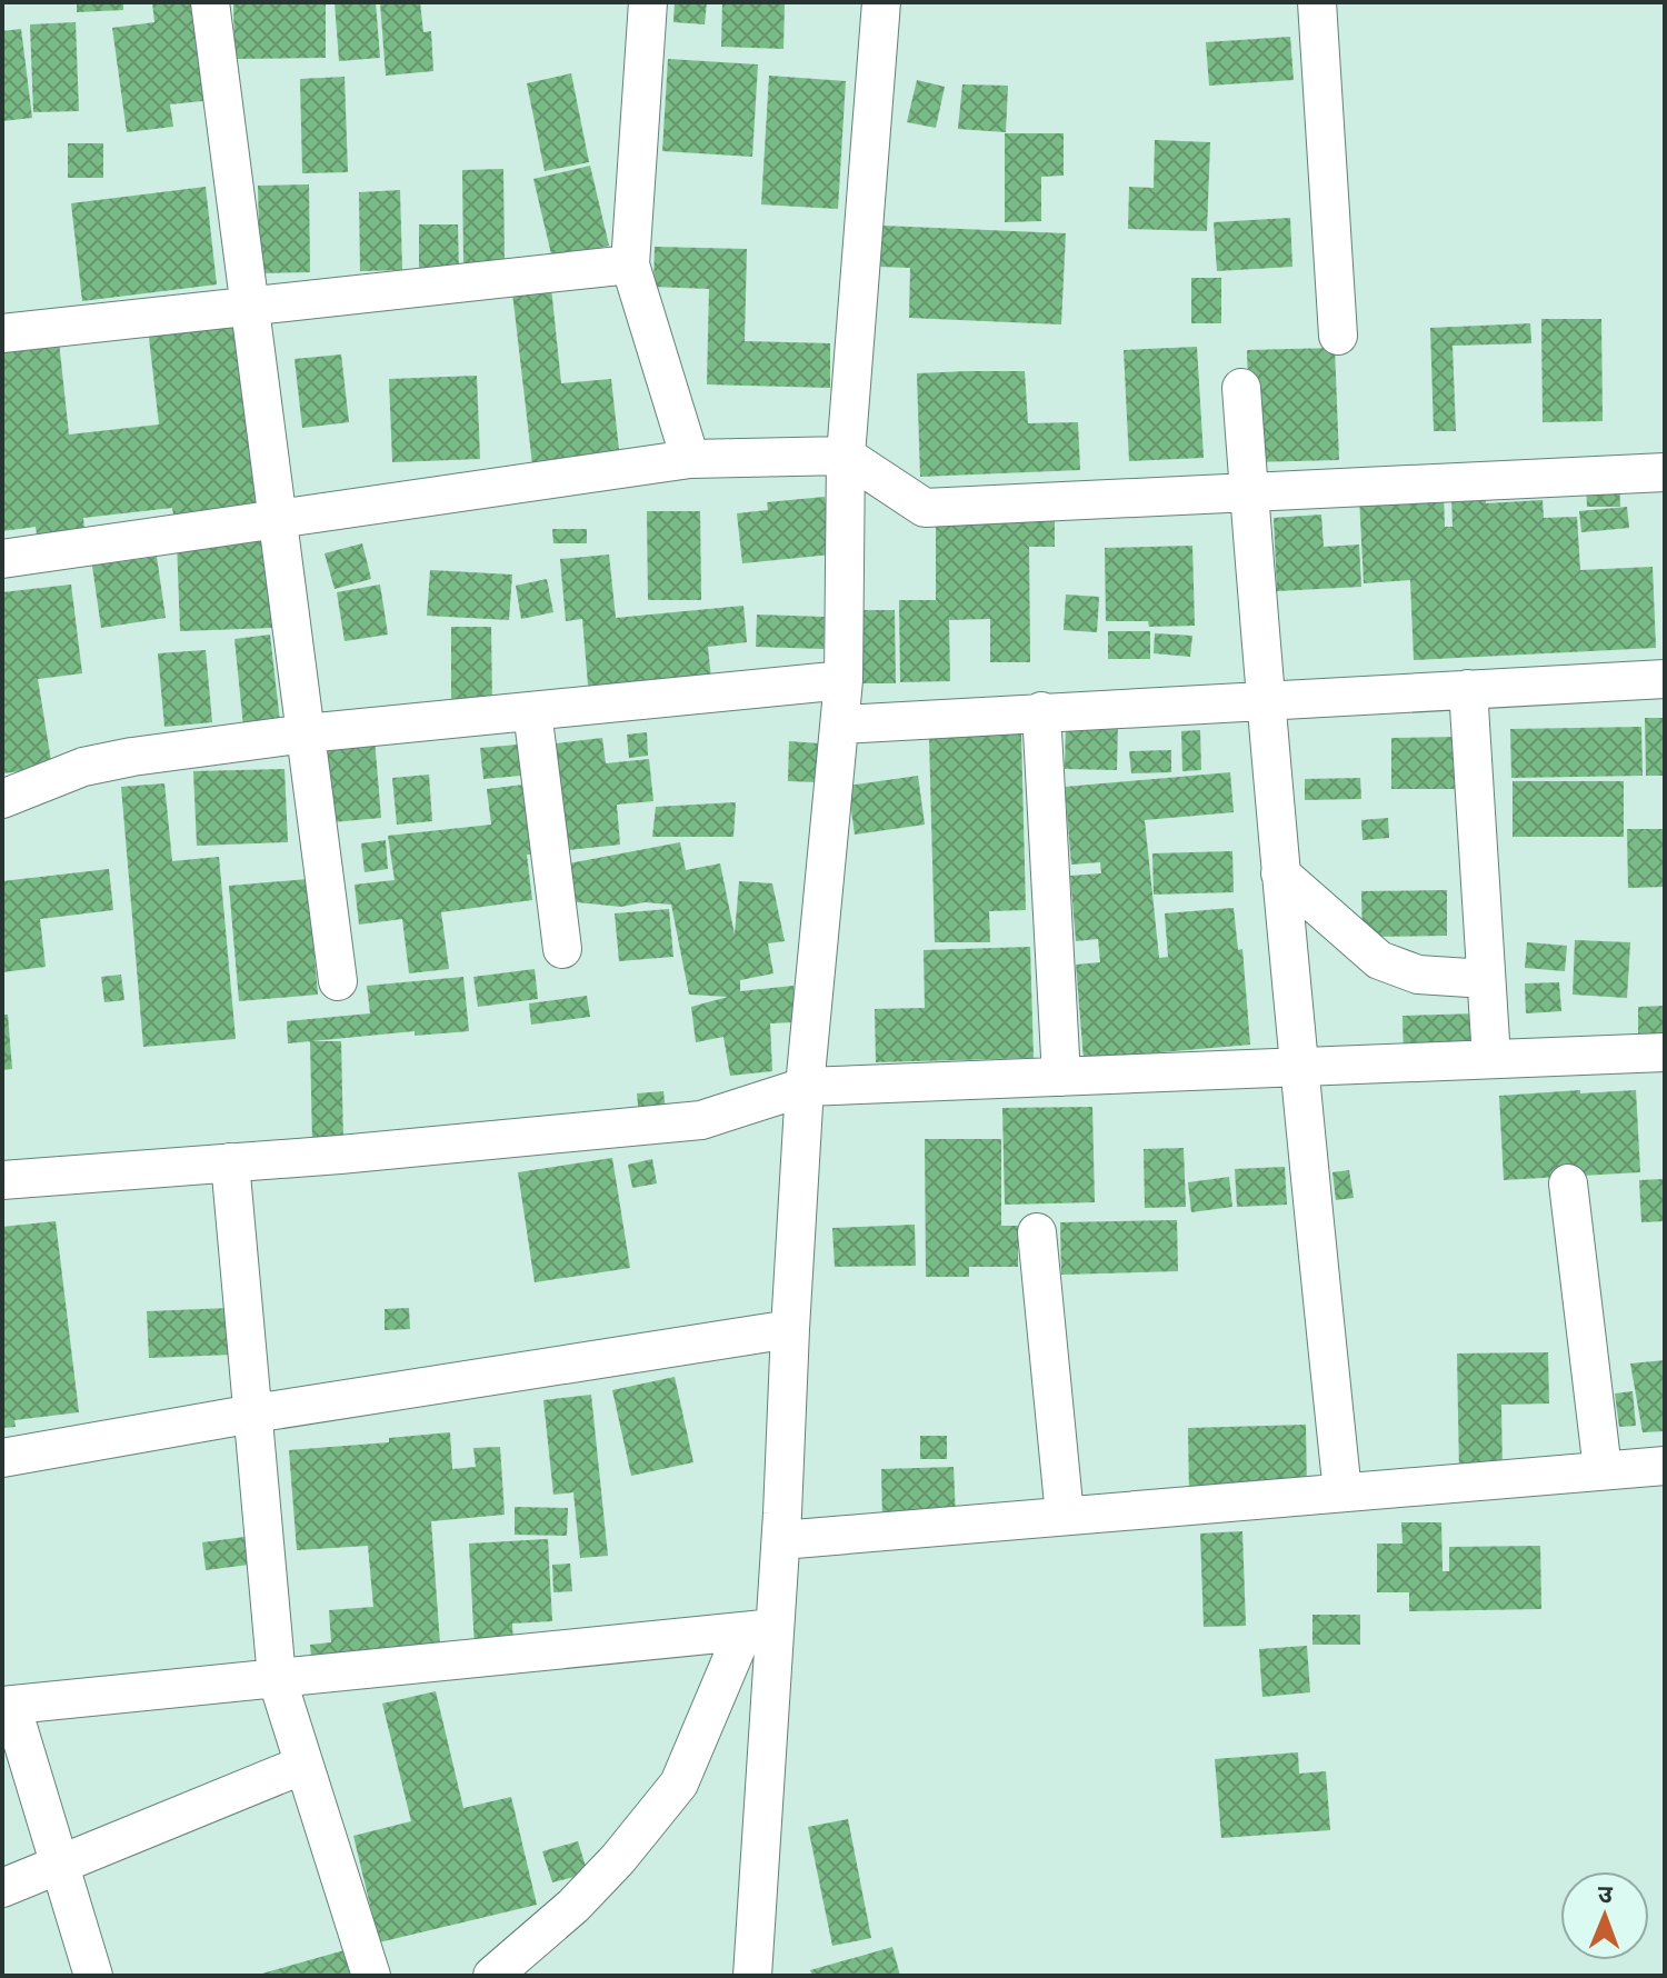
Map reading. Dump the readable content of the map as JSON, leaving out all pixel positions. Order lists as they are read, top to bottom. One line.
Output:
{"north":"top"}
